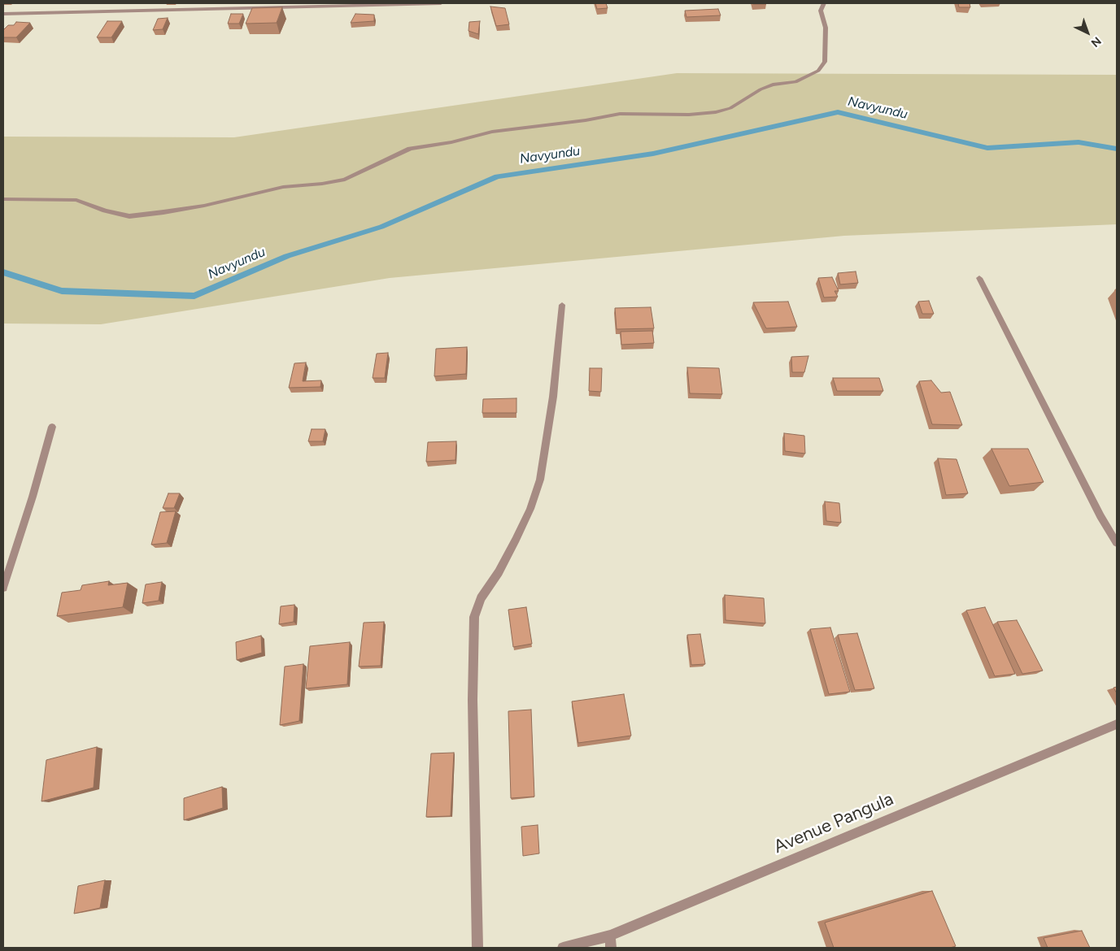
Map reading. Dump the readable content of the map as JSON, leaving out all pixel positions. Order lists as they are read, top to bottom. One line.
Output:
{"streets":{"street":["Avenue Pangula"]},"water":["Navyundu"],"north":"bottom right"}
